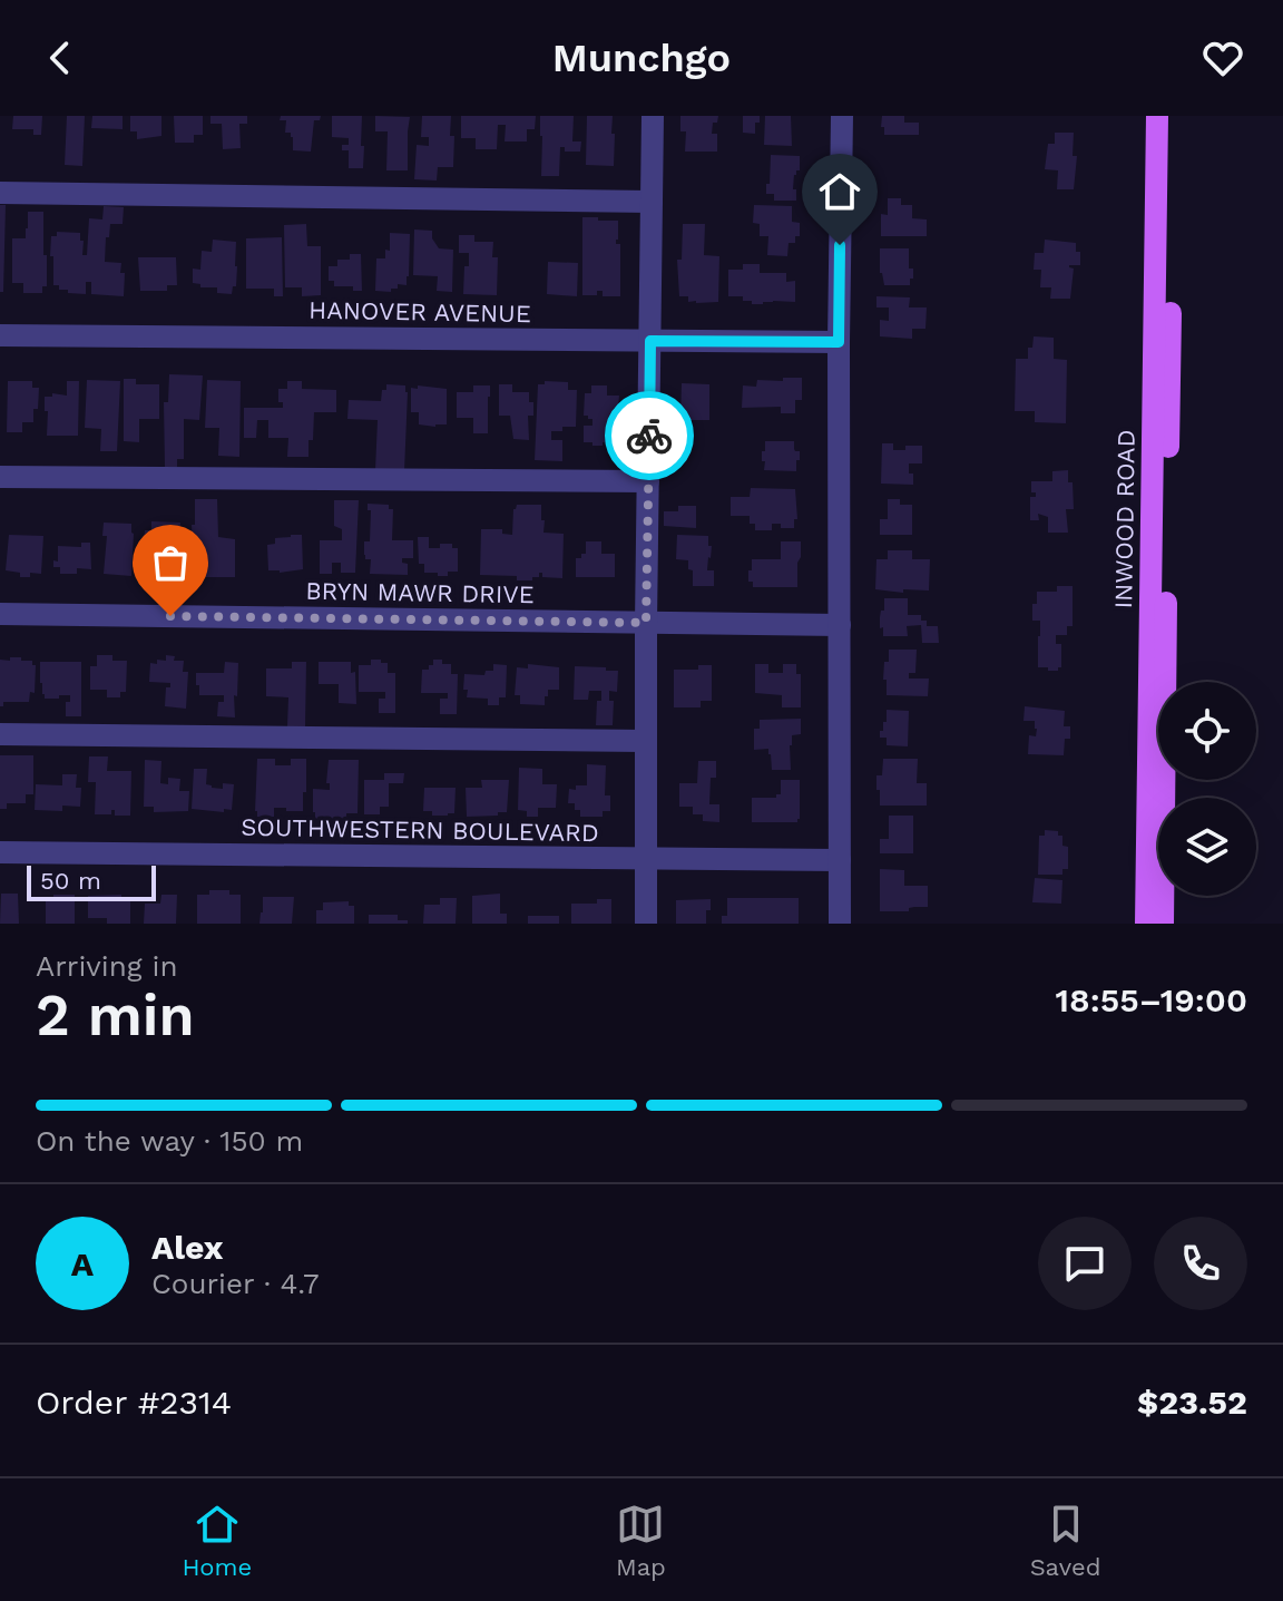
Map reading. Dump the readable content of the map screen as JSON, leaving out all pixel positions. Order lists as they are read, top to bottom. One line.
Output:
{"streets":{"main road":["INWOOD ROAD"],"street":["HANOVER AVENUE","BRYN MAWR DRIVE","SOUTHWESTERN BOULEVARD"]},"scale_bar":"50 m","page":{"header":"Munchgo","scale":"50 m","heading":["2 min","Arriving in","18:55–19:00"],"panel":["Alex","Courier · 4.7","Order #2314","$23.52"],"bar":"On the way · 150 m","round":"A","tabs":["Home","Map","Saved"]}}
